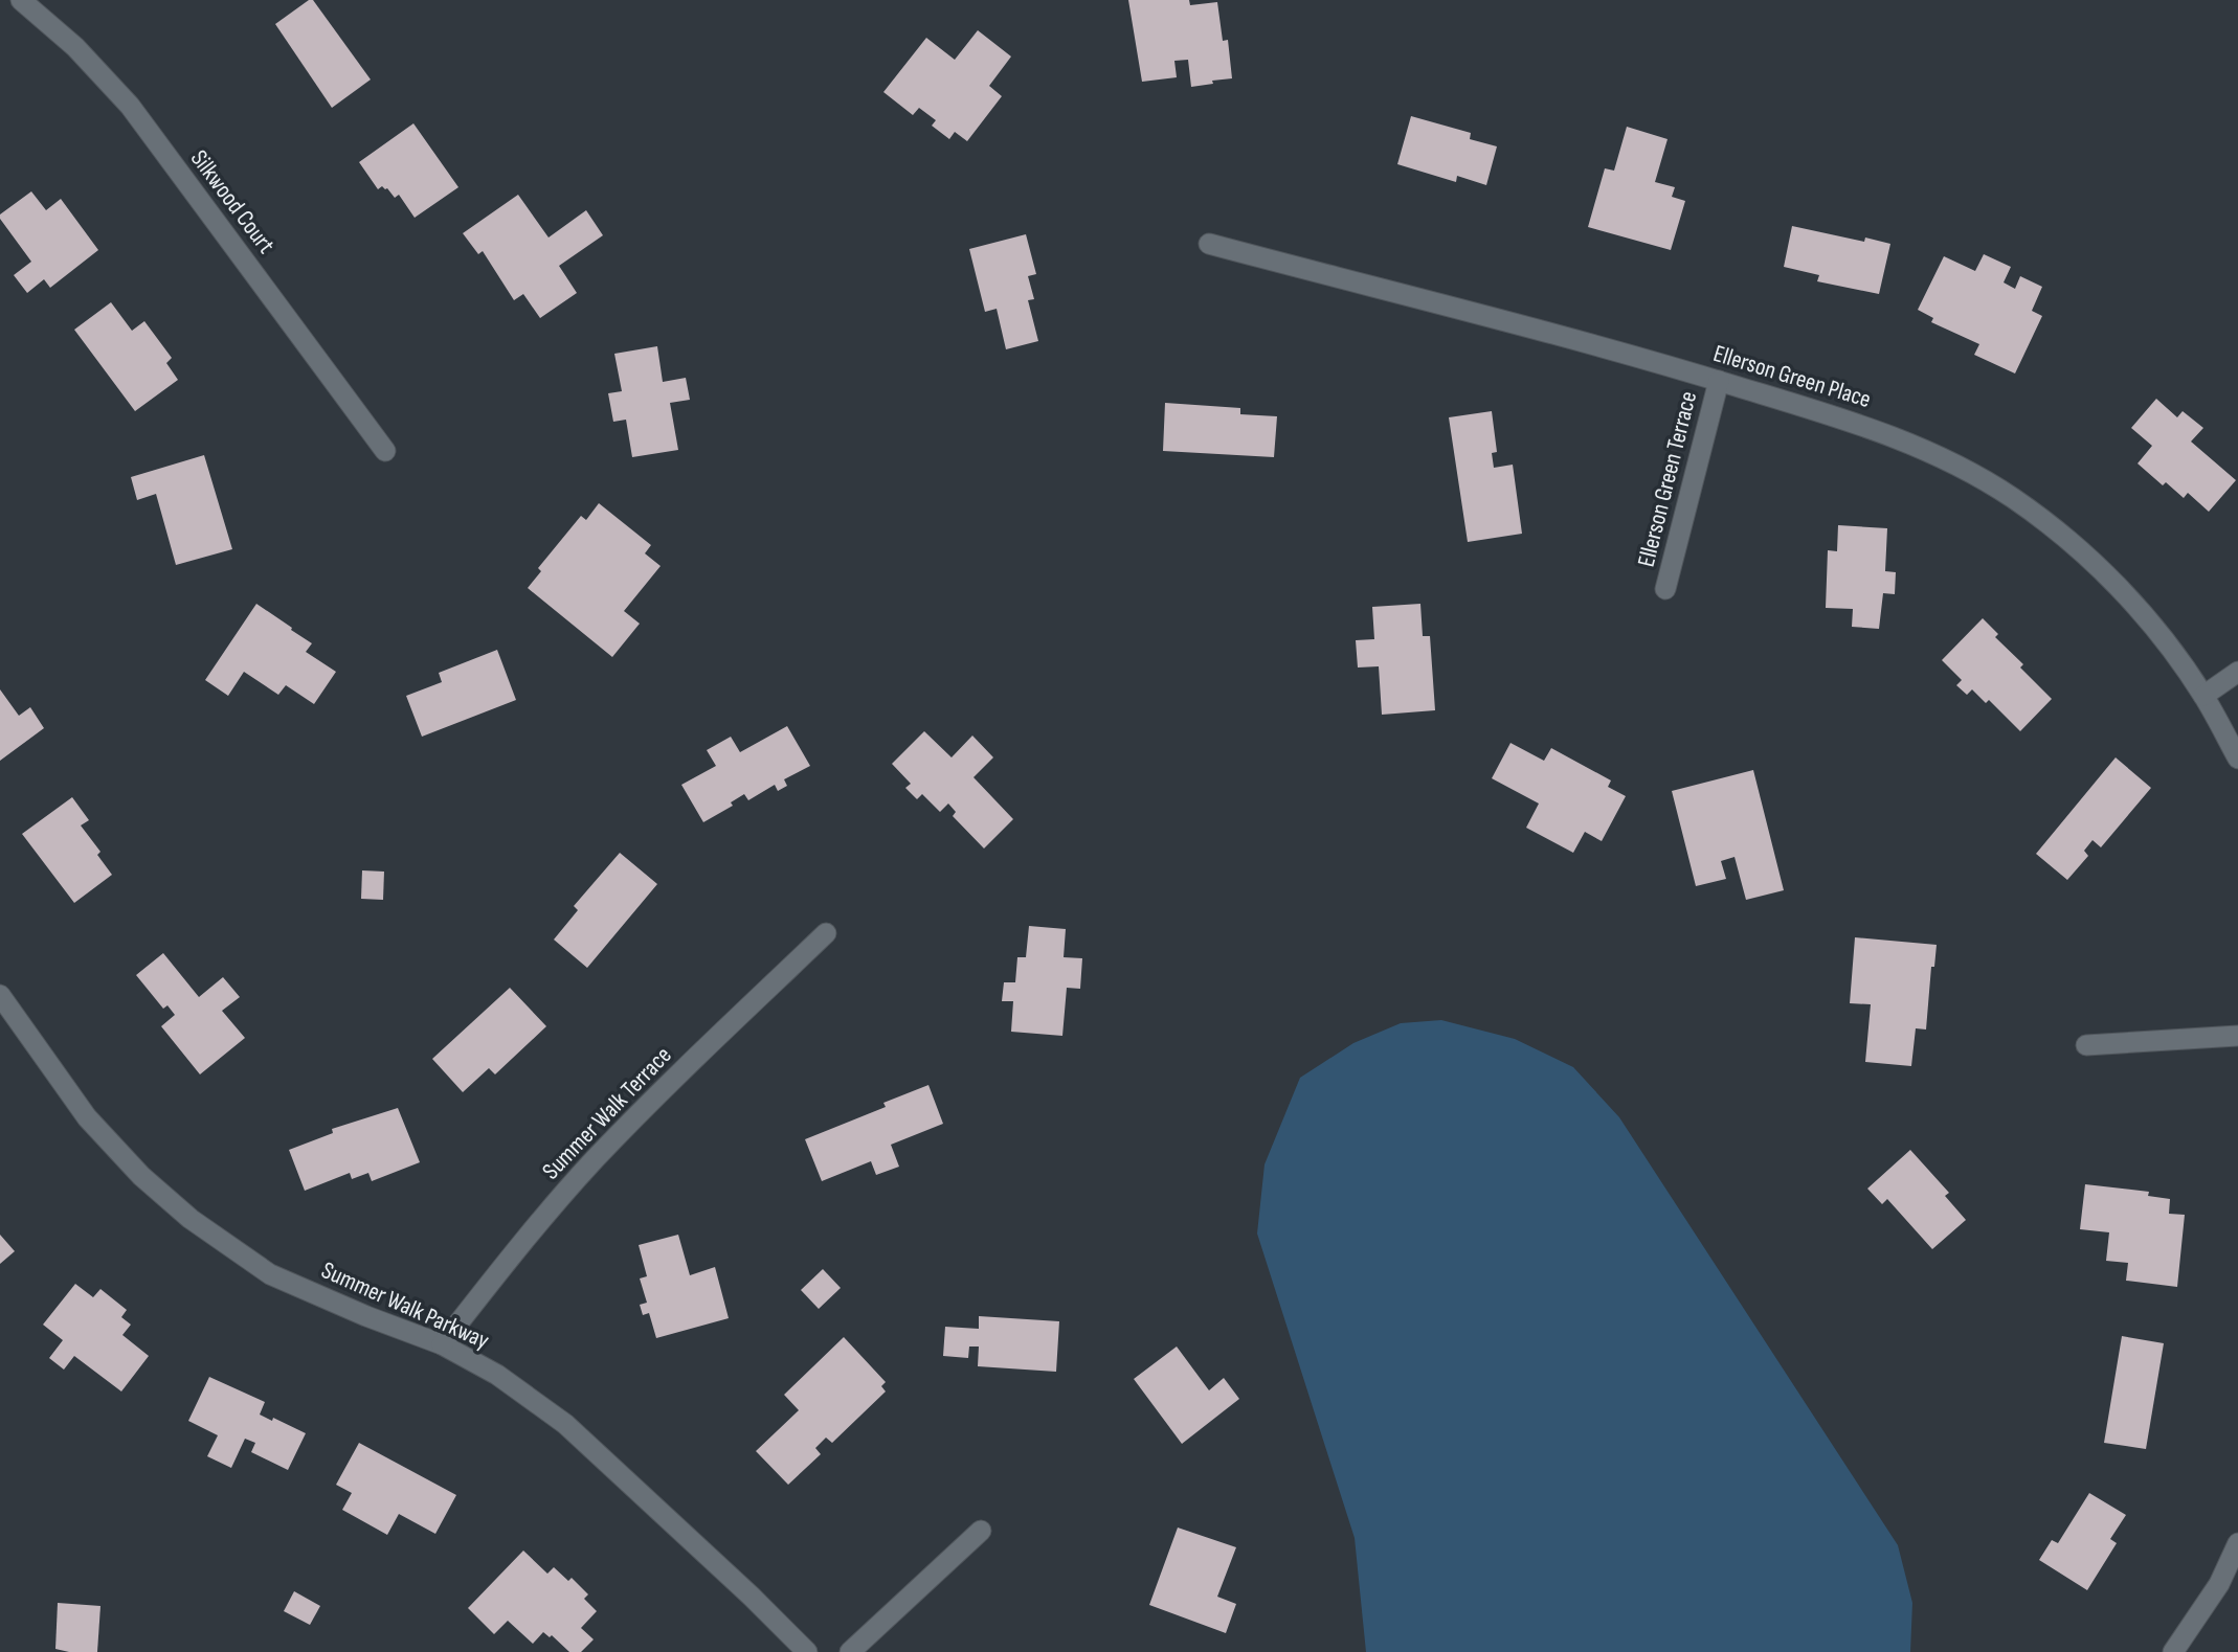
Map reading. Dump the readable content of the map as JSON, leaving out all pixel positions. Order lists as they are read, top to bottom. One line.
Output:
{"streets":{"street":["Silkwood Court","Ellerson Green Place","Ellerson Green Terrace","Summer Walk Terrace","Summer Walk Parkway"]},"crossings":[["Ellerson Green Place","Ellerson Green Terrace"],["Summer Walk Terrace","Summer Walk Parkway"]]}
